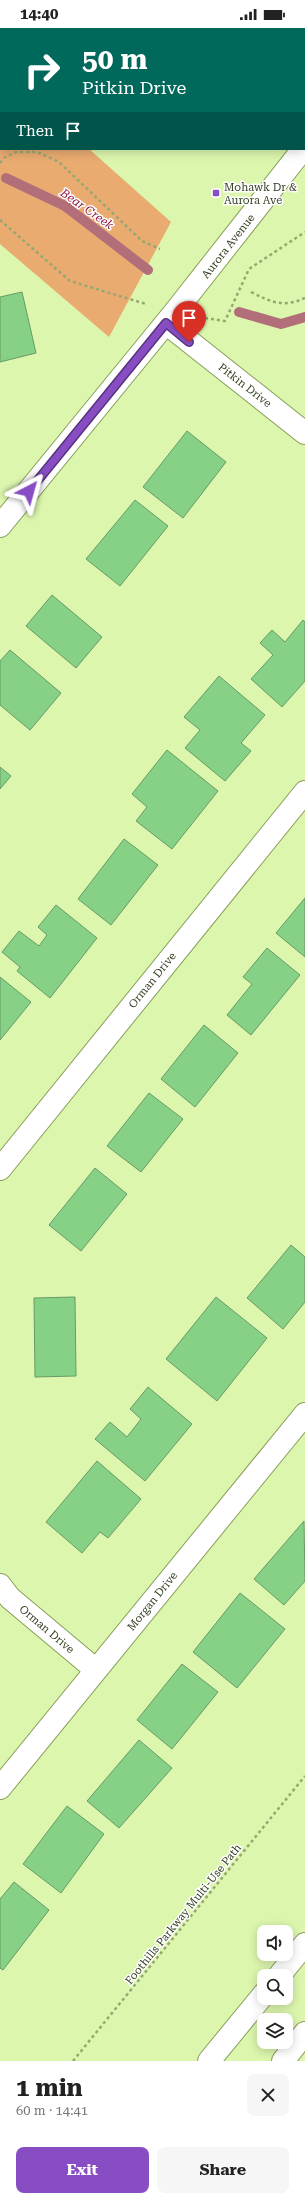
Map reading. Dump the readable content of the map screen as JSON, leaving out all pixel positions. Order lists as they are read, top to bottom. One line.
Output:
{"streets":{"main road":["Aurora Avenue","Pitkin Drive","Orman Drive","Morgan Drive"],"path":["Foothills Parkway Multi-Use Path"]},"crossings":[["Aurora Avenue","Pitkin Drive"],["Orman Drive","Morgan Drive"]],"water":["Bear Creek"],"places":{"transit":["Mohawk Dr & Aurora Ave"]},"page":{"status":"14:40","turn":["50 m","Pitkin Drive"],"then":"Then","heading":["1 min","60 m · 14:41"],"buttons":["Exit","Share"]}}
